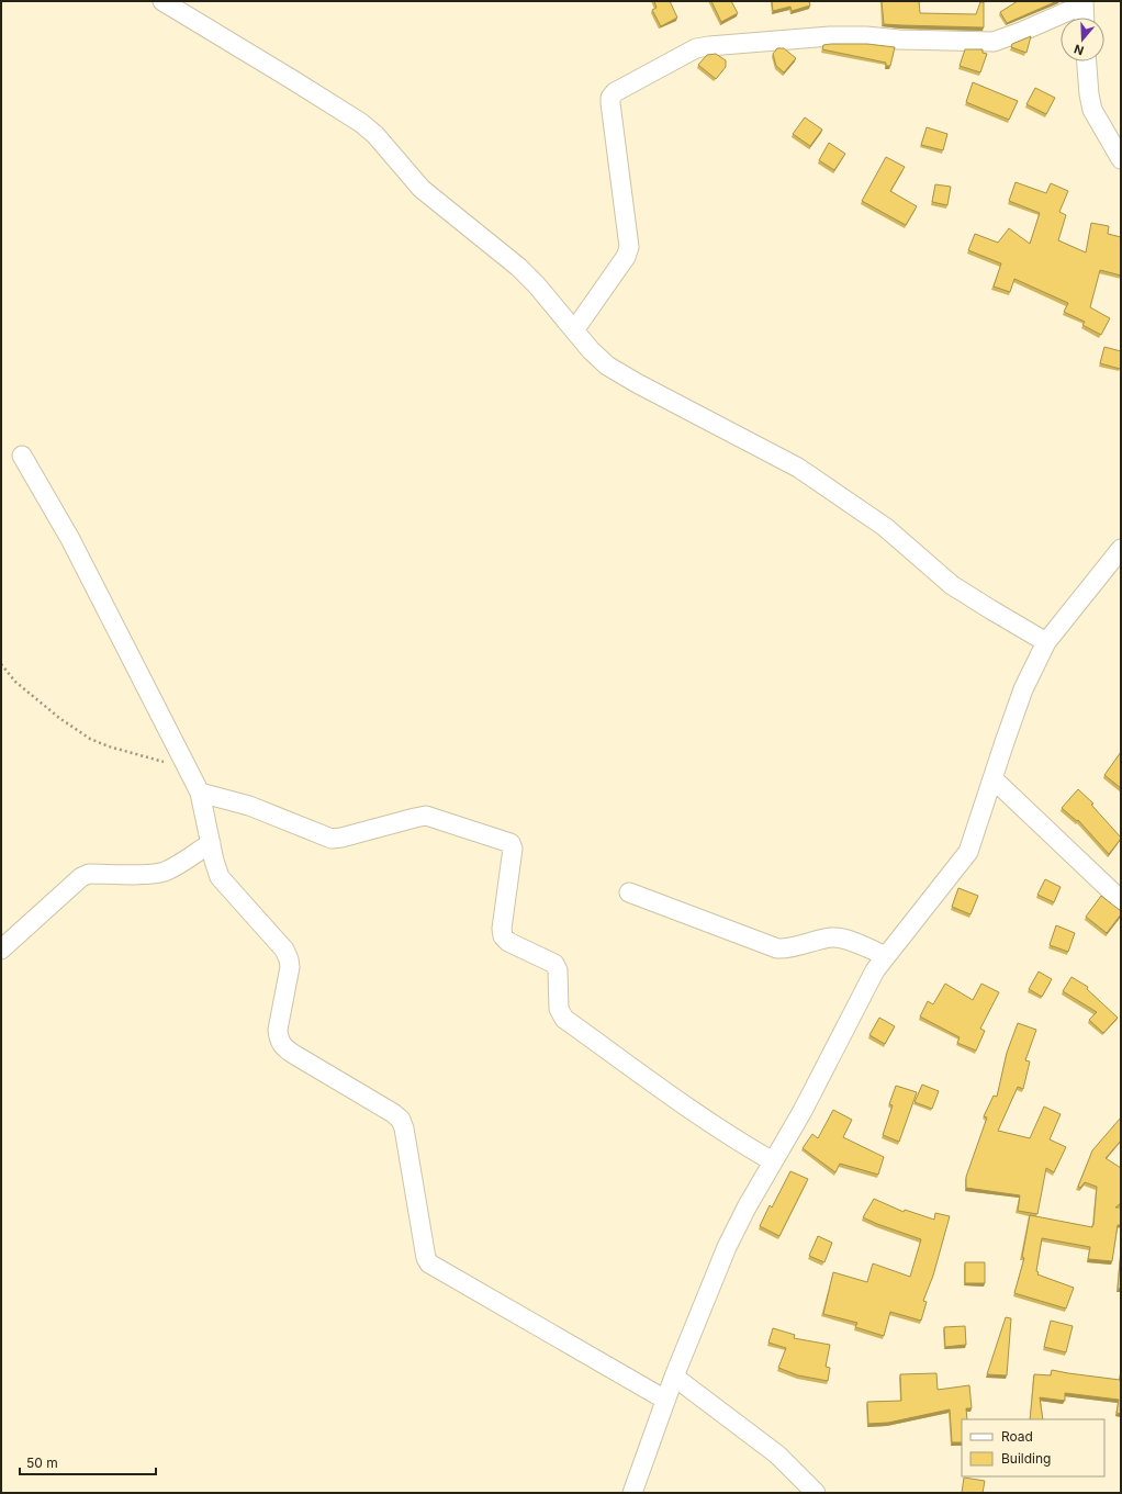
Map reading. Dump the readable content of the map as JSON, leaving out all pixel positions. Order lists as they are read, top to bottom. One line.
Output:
{"legend":["Road","Building"],"scale_bar":"50 m","north":"bottom"}
